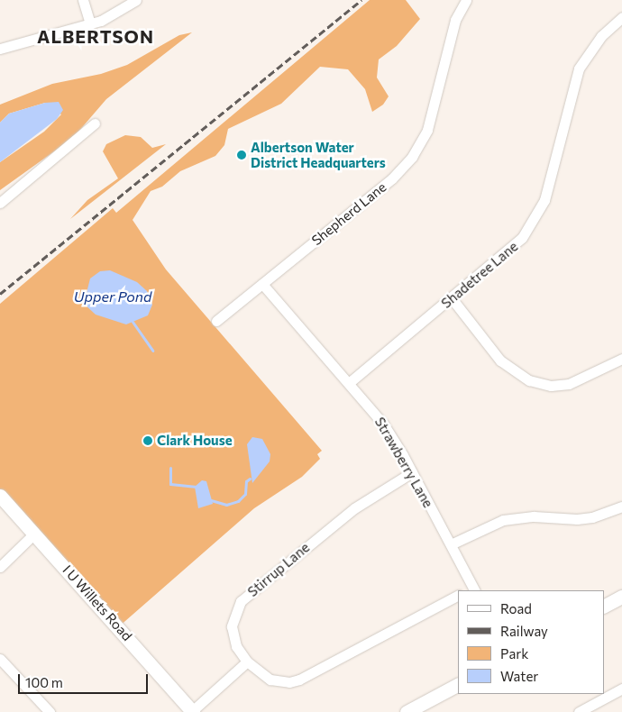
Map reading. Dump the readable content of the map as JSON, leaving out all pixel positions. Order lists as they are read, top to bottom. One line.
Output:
{"streets":{"main road":["I U Willets Road"],"street":["Shepherd Lane","Shadetree Lane","Strawberry Lane","Stirrup Lane"]},"crossings":[["Shepherd Lane","Strawberry Lane"],["Shadetree Lane","Strawberry Lane"],["Strawberry Lane","Stirrup Lane"]],"districts":["ALBERTSON"],"water":["Upper Pond"],"places":["Albertson Water District Headquarters","Clark House"],"legend":["Road","Railway","Park","Water"],"scale_bar":"100 m"}
